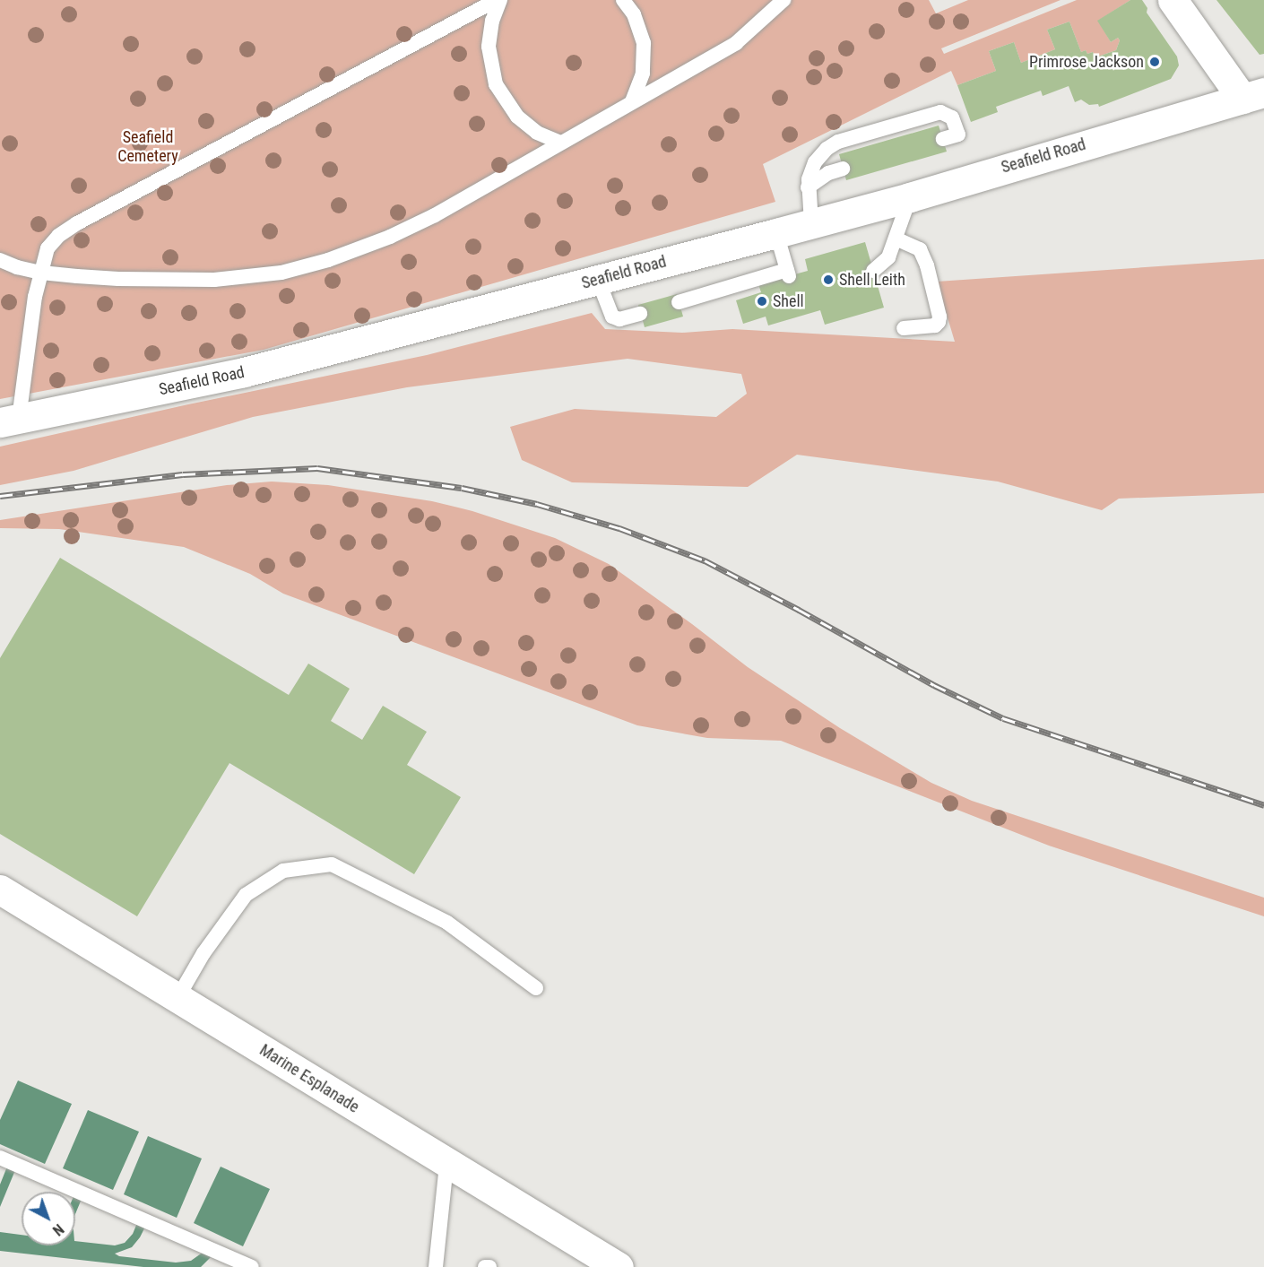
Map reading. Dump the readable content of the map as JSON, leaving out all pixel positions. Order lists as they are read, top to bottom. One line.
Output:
{"streets":{"main road":["Seafield Road","Marine Esplanade"]},"parks":["Seafield Cemetery"],"places":["Primrose Jackson","Shell Leith","Shell"],"north":"bottom right"}
